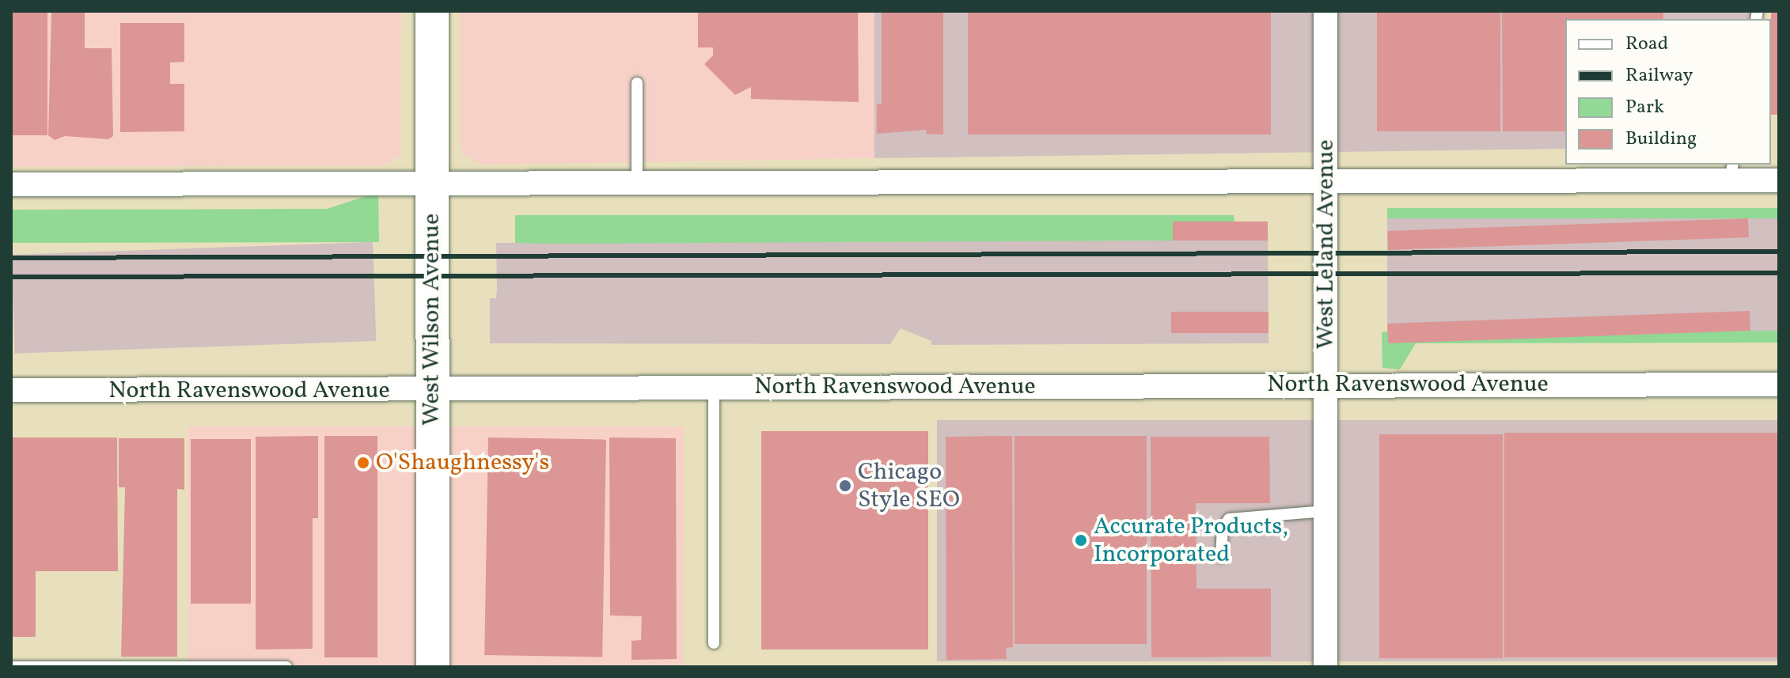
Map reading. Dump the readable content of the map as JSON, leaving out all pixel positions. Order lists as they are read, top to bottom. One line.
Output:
{"streets":{"street":["West Leland Avenue","West Wilson Avenue","North Ravenswood Avenue"]},"crossings":[["West Leland Avenue","North Ravenswood Avenue"],["West Wilson Avenue","North Ravenswood Avenue"]],"places":["O'Shaughnessy's","Chicago Style SEO","Accurate Products, Incorporated"],"legend":["Road","Railway","Park","Building"]}
